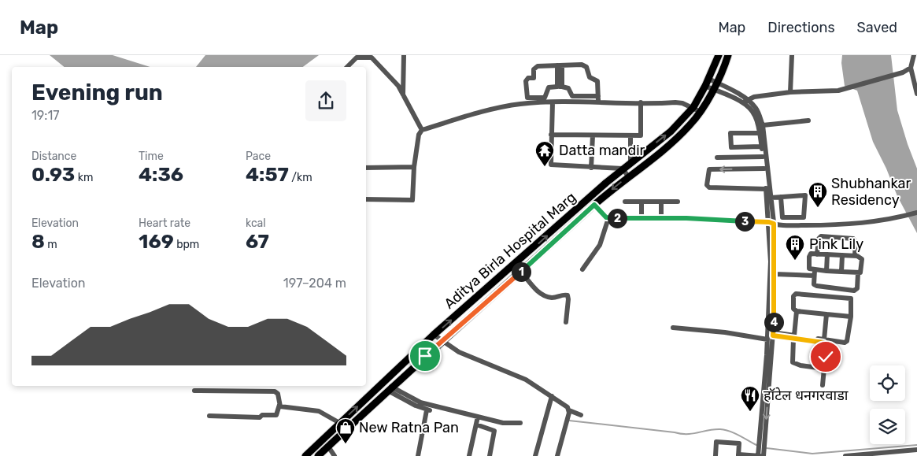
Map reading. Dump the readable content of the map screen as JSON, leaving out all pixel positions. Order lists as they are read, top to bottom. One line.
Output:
{"streets":{"main road":["Aditya Birla Hospital Marg"]},"places":{"temple":["Datta mandir"],"building":["Shubhankar Residency","Pink Lily"],"restaurant":["हॉटेल धनगरवाडा"],"shop":["New Ratna Pan"]},"page":{"header":"Map","nav":["Map","Directions","Saved"],"heading":["Evening run","19:17"],"stats":[["Distance","0.93 km"],["Time","4:36"],["Pace","4:57 /km"],["Elevation","8 m"],["Heart rate","169 bpm"],["kcal","67"]],"pins":["2","3","1","4"],"chart":["Elevation","197–204 m"]}}
